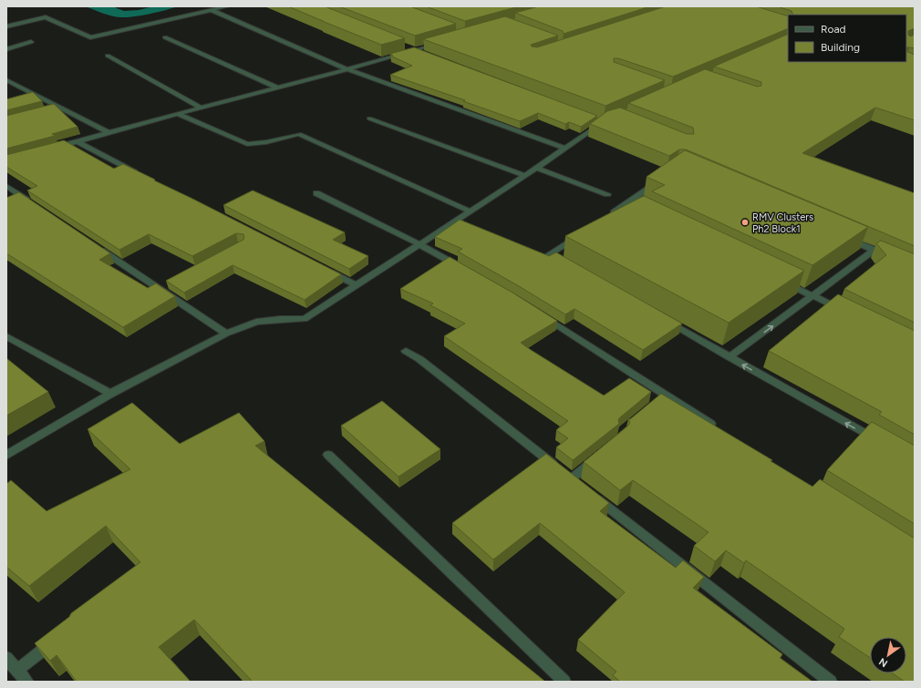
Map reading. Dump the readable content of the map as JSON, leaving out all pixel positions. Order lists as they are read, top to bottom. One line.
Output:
{"places":["RMV Clusters Ph2 Block1"],"legend":["Road","Building"],"north":"bottom left"}
